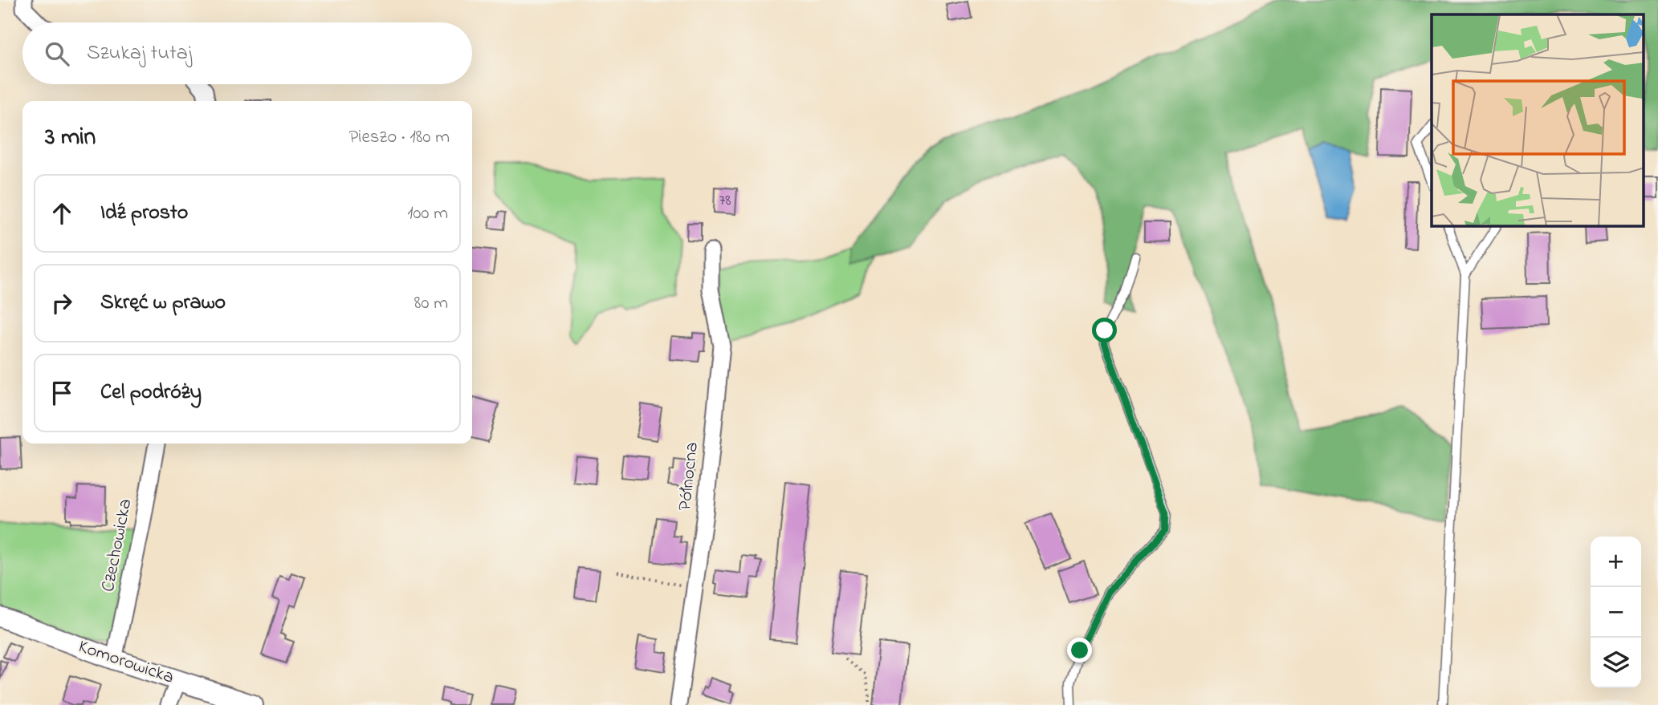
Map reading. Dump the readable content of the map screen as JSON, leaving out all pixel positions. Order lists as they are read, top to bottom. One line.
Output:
{"streets":{"street":["Północna","Czechowicka","Komorowicka"]},"crossings":[["Czechowicka","Komorowicka"]],"house_numbers":["78"],"page":{"search":"Szukaj tutaj","heading":["3 min","Pieszo · 180 m"],"list":[["Idź prosto","100 m"],["Skręć w prawo","80 m"],"Cel podróży"],"map_buttons":["+","−"]}}
